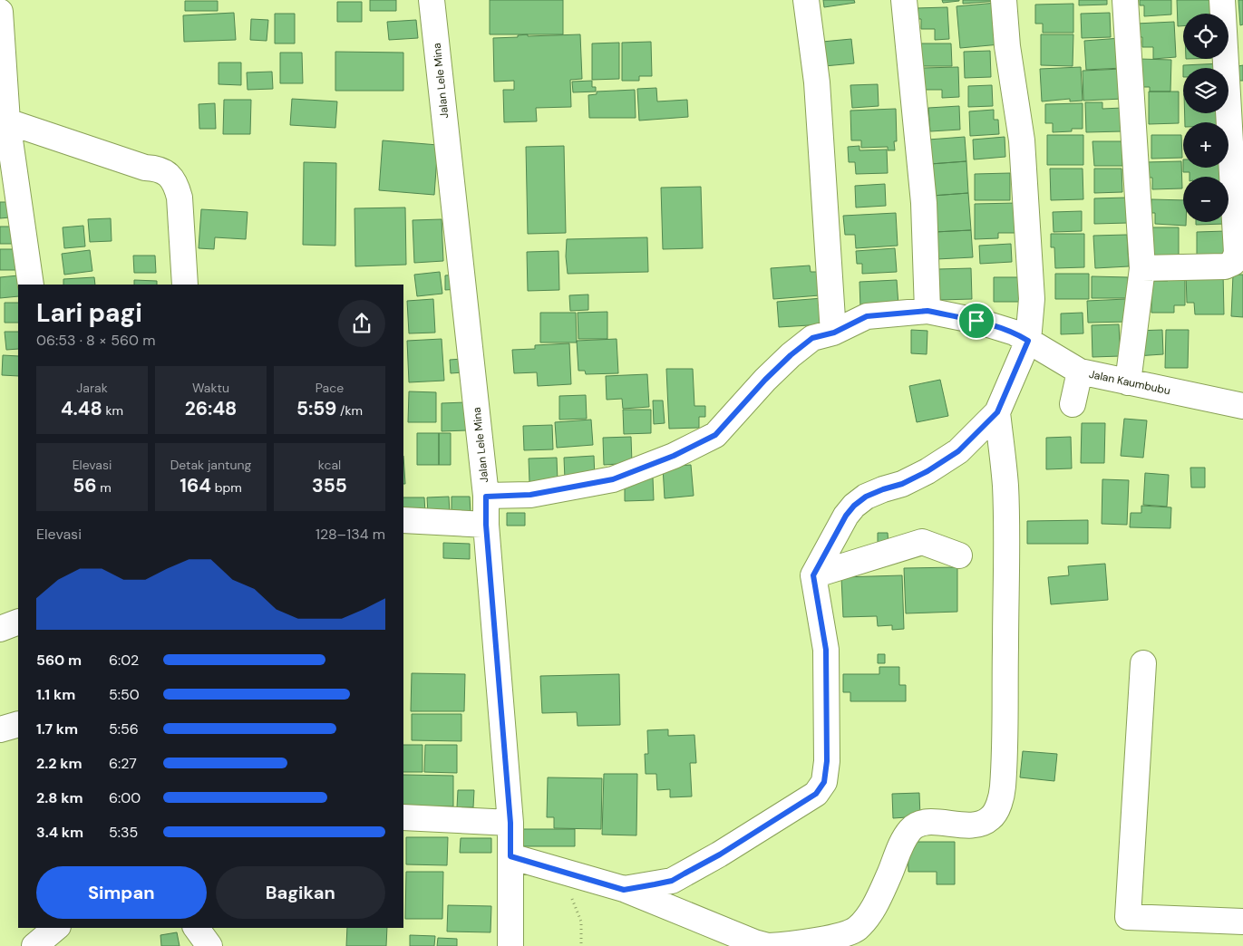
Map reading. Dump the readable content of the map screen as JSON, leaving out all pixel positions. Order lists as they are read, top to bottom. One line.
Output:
{"streets":{"street":["Jalan Lele Mina","Jalan Kaumbubu"]},"crossings":[["Jalan Lele Mina","Jalan Kaumbubu"]],"page":{"map_buttons":["+","−"],"heading":["Lari pagi","06:53 · 8 × 560 m"],"stats":[["Jarak","4.48 km"],["Waktu","26:48"],["Pace","5:59 /km"],["Elevasi","56 m"],["Detak jantung","164 bpm"],["kcal","355"]],"chart":["Elevasi","128–134 m"],"list":[{"name":"560 m","note":"6:02"},{"name":"1.1 km","note":"5:50"},{"name":"1.7 km","note":"5:56"},{"name":"2.2 km","note":"6:27"},{"name":"2.8 km","note":"6:00"},{"name":"3.4 km","note":"5:35"}],"buttons":["Simpan","Bagikan"]}}
